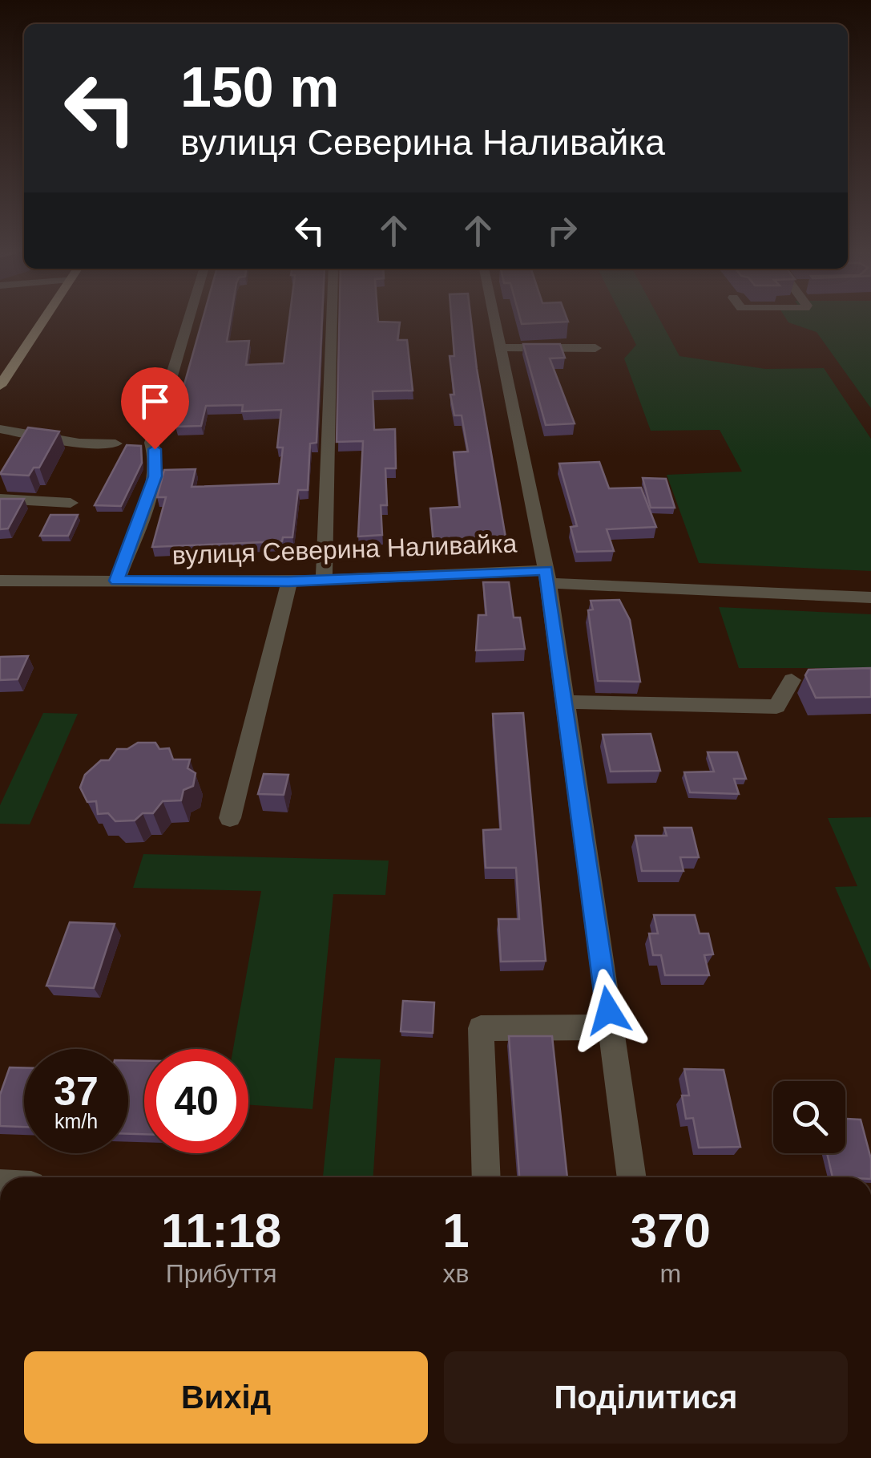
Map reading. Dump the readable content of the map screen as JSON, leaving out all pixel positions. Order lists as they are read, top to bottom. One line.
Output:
{"streets":{"street":["вулиця Северина Наливайка"]},"page":{"turn":["150 m","вулиця Северина Наливайка"],"speed":"37 km/h","limit":"40","eta":["11:18","Прибуття","1","хв","370","m"],"buttons":["Вихід","Поділитися"]}}
